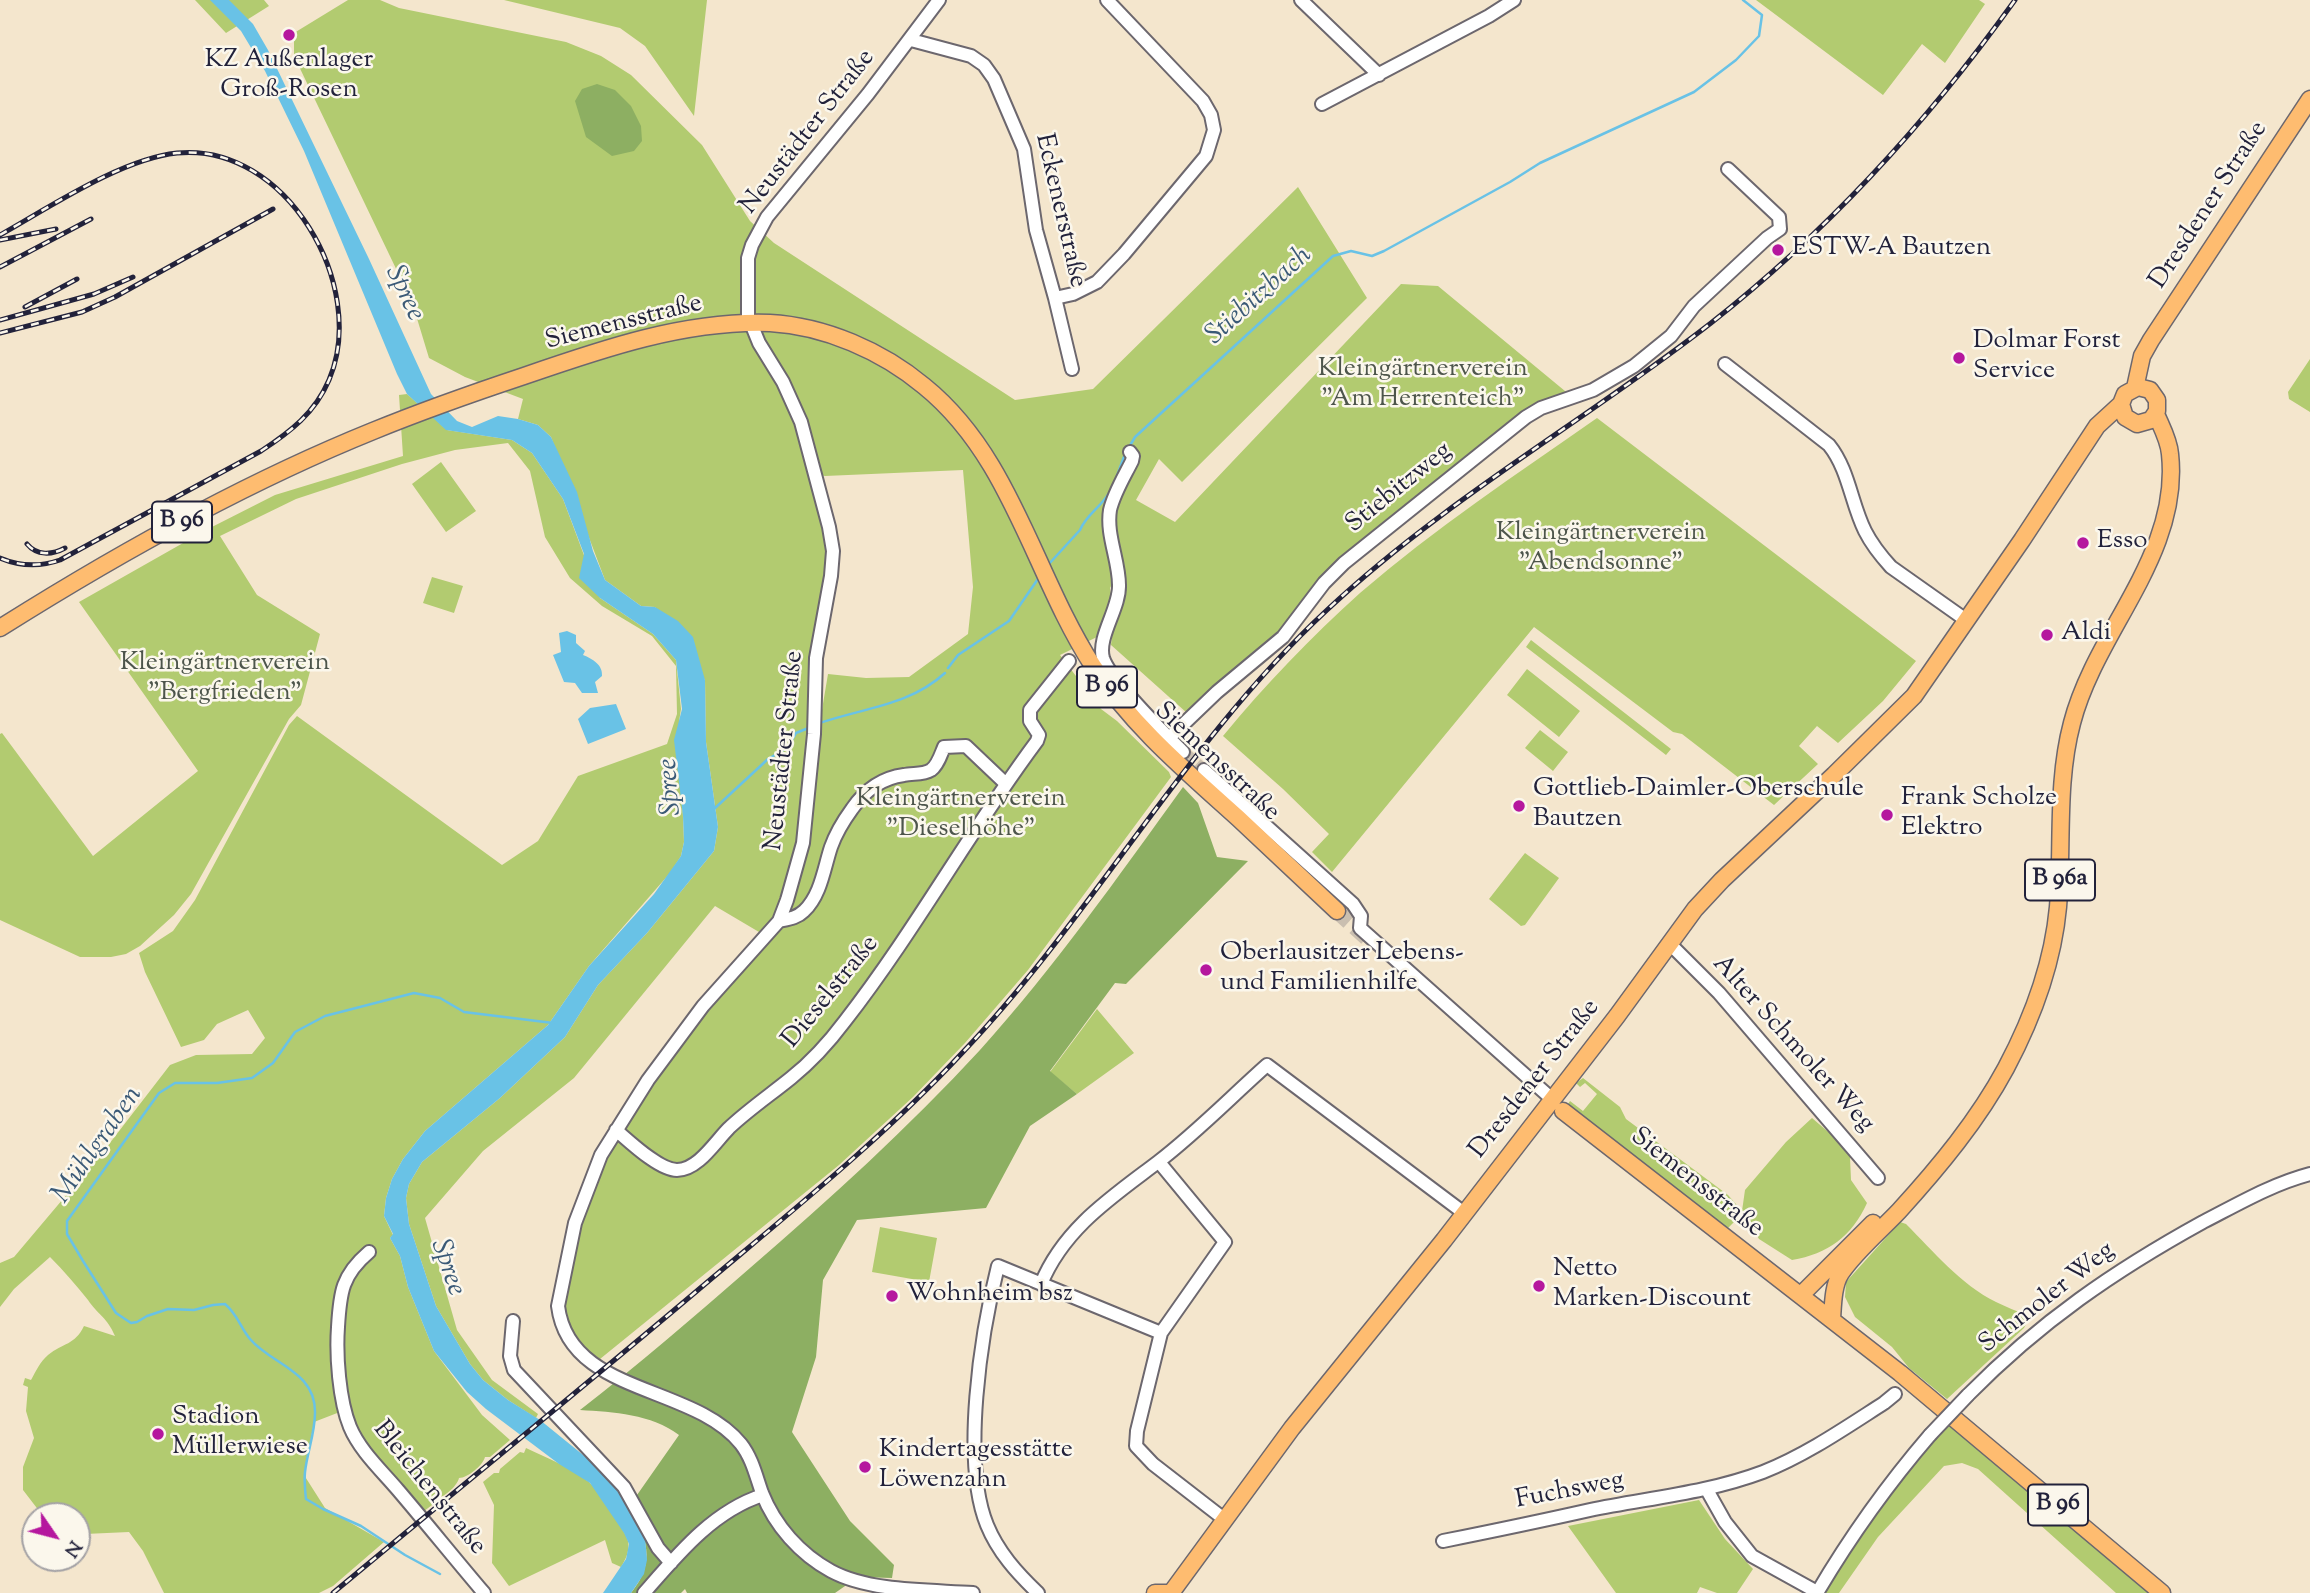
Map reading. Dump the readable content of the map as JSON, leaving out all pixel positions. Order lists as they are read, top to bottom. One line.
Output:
{"streets":{"main road":["Dresdener Straße","Siemensstraße","B 96","B 96a"],"street":["Neustädter Straße","Eckenerstraße","Stiebitzweg","Dieselstraße","Alter Schmoler Weg","Schmoler Weg","Bleichenstraße","Fuchsweg"]},"crossings":[["Neustädter Straße","Eckenerstraße"],["Neustädter Straße","Siemensstraße"],["Neustädter Straße","Dieselstraße"],["Dresdener Straße","Siemensstraße"],["Dresdener Straße","B 96a"],["Dresdener Straße","Alter Schmoler Weg"],["Siemensstraße","B 96"],["Siemensstraße","B 96a"],["B 96","B 96a"]],"water":["Spree","Stiebitzbach","Mühlgraben"],"parks":["Kleingärtnerverein \"Am Herrenteich\"","Kleingärtnerverein \"Abendsonne\"","Kleingärtnerverein \"Bergfrieden\"","Kleingärtnerverein \"Dieselhöhe\""],"places":["KZ Außenlager Groß-Rosen","ESTW-A Bautzen","Dolmar Forst Service","Esso","Aldi","Gottlieb-Daimler-Oberschule Bautzen","Frank Scholze Elektro","Oberlausitzer Lebens- und Familienhilfe","Netto Marken-Discount","Wohnheim bsz","Stadion Müllerwiese","Kindertagesstätte Löwenzahn"],"north":"bottom right"}
